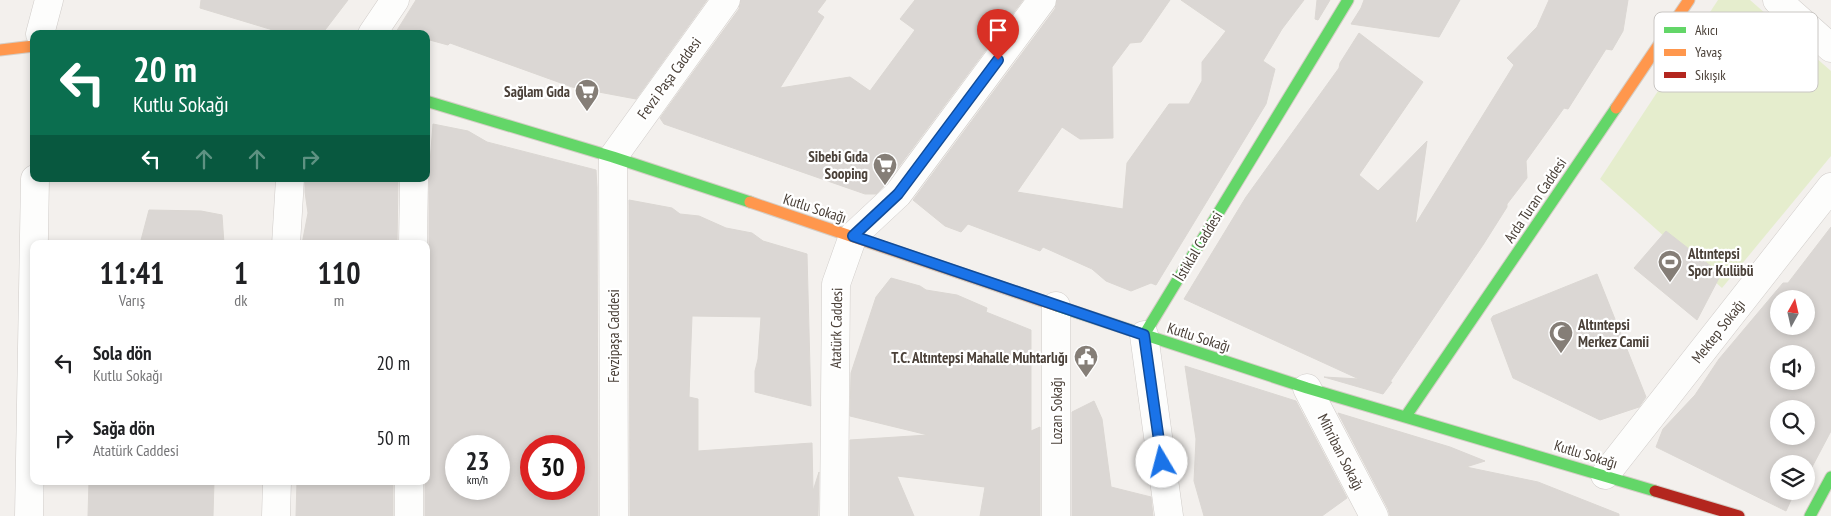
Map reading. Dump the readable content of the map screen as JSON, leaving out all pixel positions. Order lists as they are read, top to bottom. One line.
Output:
{"streets":{"street":["Fevzi Paşa Caddesi","Arda Turan Caddesi","Kutlu Sokağı","İstiklal Caddesi","Atatürk Caddesi","Mektep Sokağı","Fevzipaşa Caddesi","Lozan Sokağı","Mihriban Sokağı"]},"crossings":[["Fevzi Paşa Caddesi","Kutlu Sokağı"],["Fevzi Paşa Caddesi","Fevzipaşa Caddesi"],["Arda Turan Caddesi","Kutlu Sokağı"],["Kutlu Sokağı","İstiklal Caddesi"],["Kutlu Sokağı","Atatürk Caddesi"],["Kutlu Sokağı","Mektep Sokağı"],["Kutlu Sokağı","Fevzipaşa Caddesi"],["Kutlu Sokağı","Lozan Sokağı"],["Kutlu Sokağı","Mihriban Sokağı"]],"places":{"supermarket":["Sağlam Gıda","Sibebi Gıda Sooping"],"sports":["Altıntepsi Spor Kulübü"],"mosque":["Altıntepsi Merkez Camii"],"public building":["T.C. Altıntepsi Mahalle Muhtarlığı"]},"legend":["Akıcı","Yavaş","Sıkışık"],"north":"top","page":{"turn":["20 m","Kutlu Sokağı"],"eta":["11:41","Varış","1","dk","110","m"],"list":[{"name":"Sola dön","note":"Kutlu Sokağı","value":"20 m"},{"name":"Sağa dön","note":"Atatürk Caddesi","value":"50 m"}],"speed":"23 km/h","limit":"30"}}
